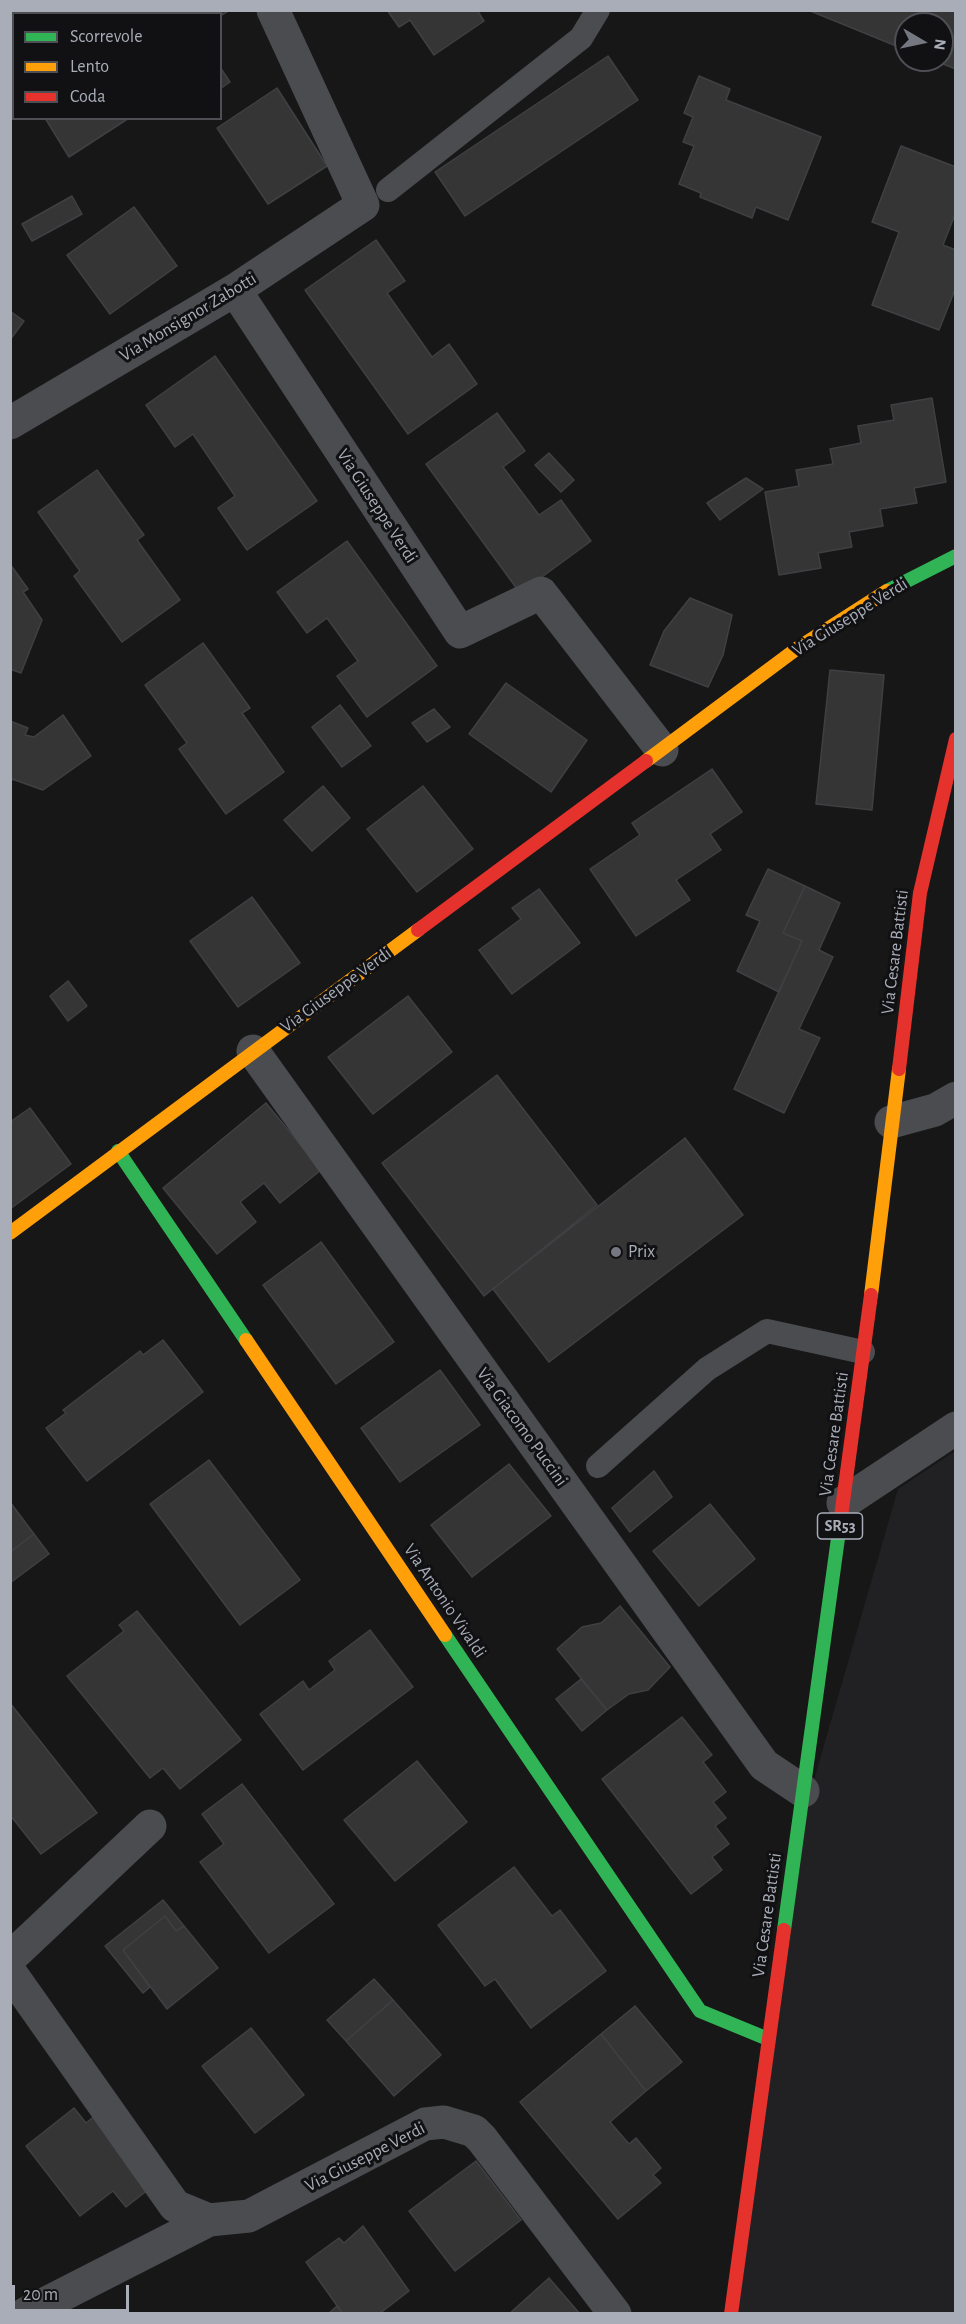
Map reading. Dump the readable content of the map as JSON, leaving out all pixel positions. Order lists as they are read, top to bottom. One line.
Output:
{"streets":{"street":["Via Monsignor Zabotti","Via Giuseppe Verdi","Via Cesare Battisti","Via Giacomo Puccini","SR53","Via Antonio Vivaldi"]},"crossings":[["Via Monsignor Zabotti","Via Giuseppe Verdi"],["Via Giuseppe Verdi","Via Giacomo Puccini"],["Via Giuseppe Verdi","Via Antonio Vivaldi"],["Via Cesare Battisti","Via Giacomo Puccini"],["Via Cesare Battisti","Via Antonio Vivaldi"]],"places":["Prix"],"legend":["Scorrevole","Lento","Coda"],"scale_bar":"20 m","north":"right"}
